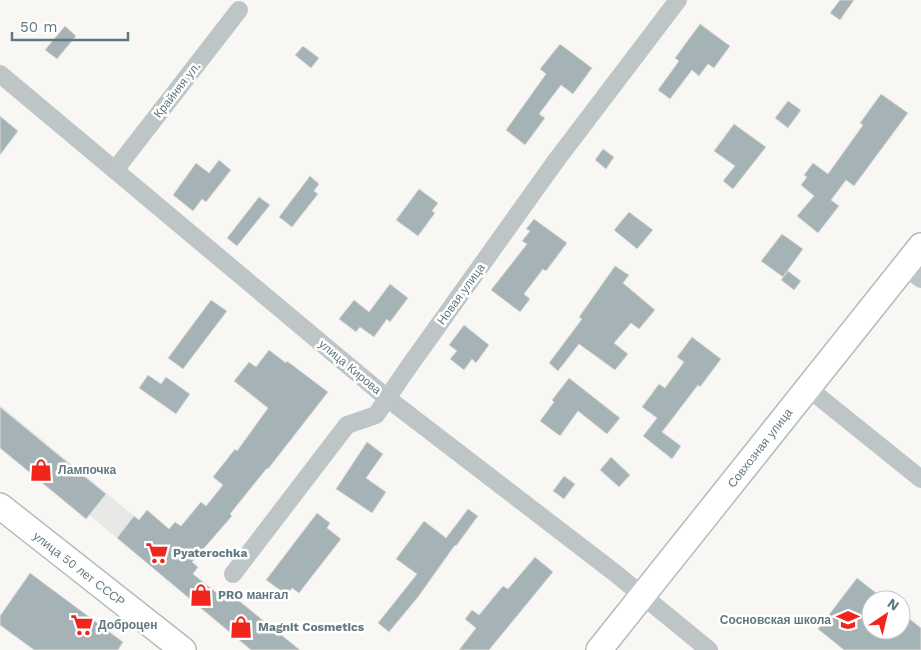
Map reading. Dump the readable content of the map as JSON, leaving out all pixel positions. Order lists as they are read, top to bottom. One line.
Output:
{"streets":{"main road":["Совхозная улица","улица 50 лет СССР"],"street":["Крайняя ул.","Новая улица","улица Кирова"]},"crossings":[["Крайняя ул.","улица Кирова"],["Новая улица","улица Кирова"],["улица Кирова","Совхозная улица"]],"places":{"shop":["Лампочка","PRO мангал","Magnit Cosmetics"],"supermarket":["Pyaterochka","Доброцен"],"school or university":["Сосновская школа"]},"scale_bar":"50 m","north":"top right"}
